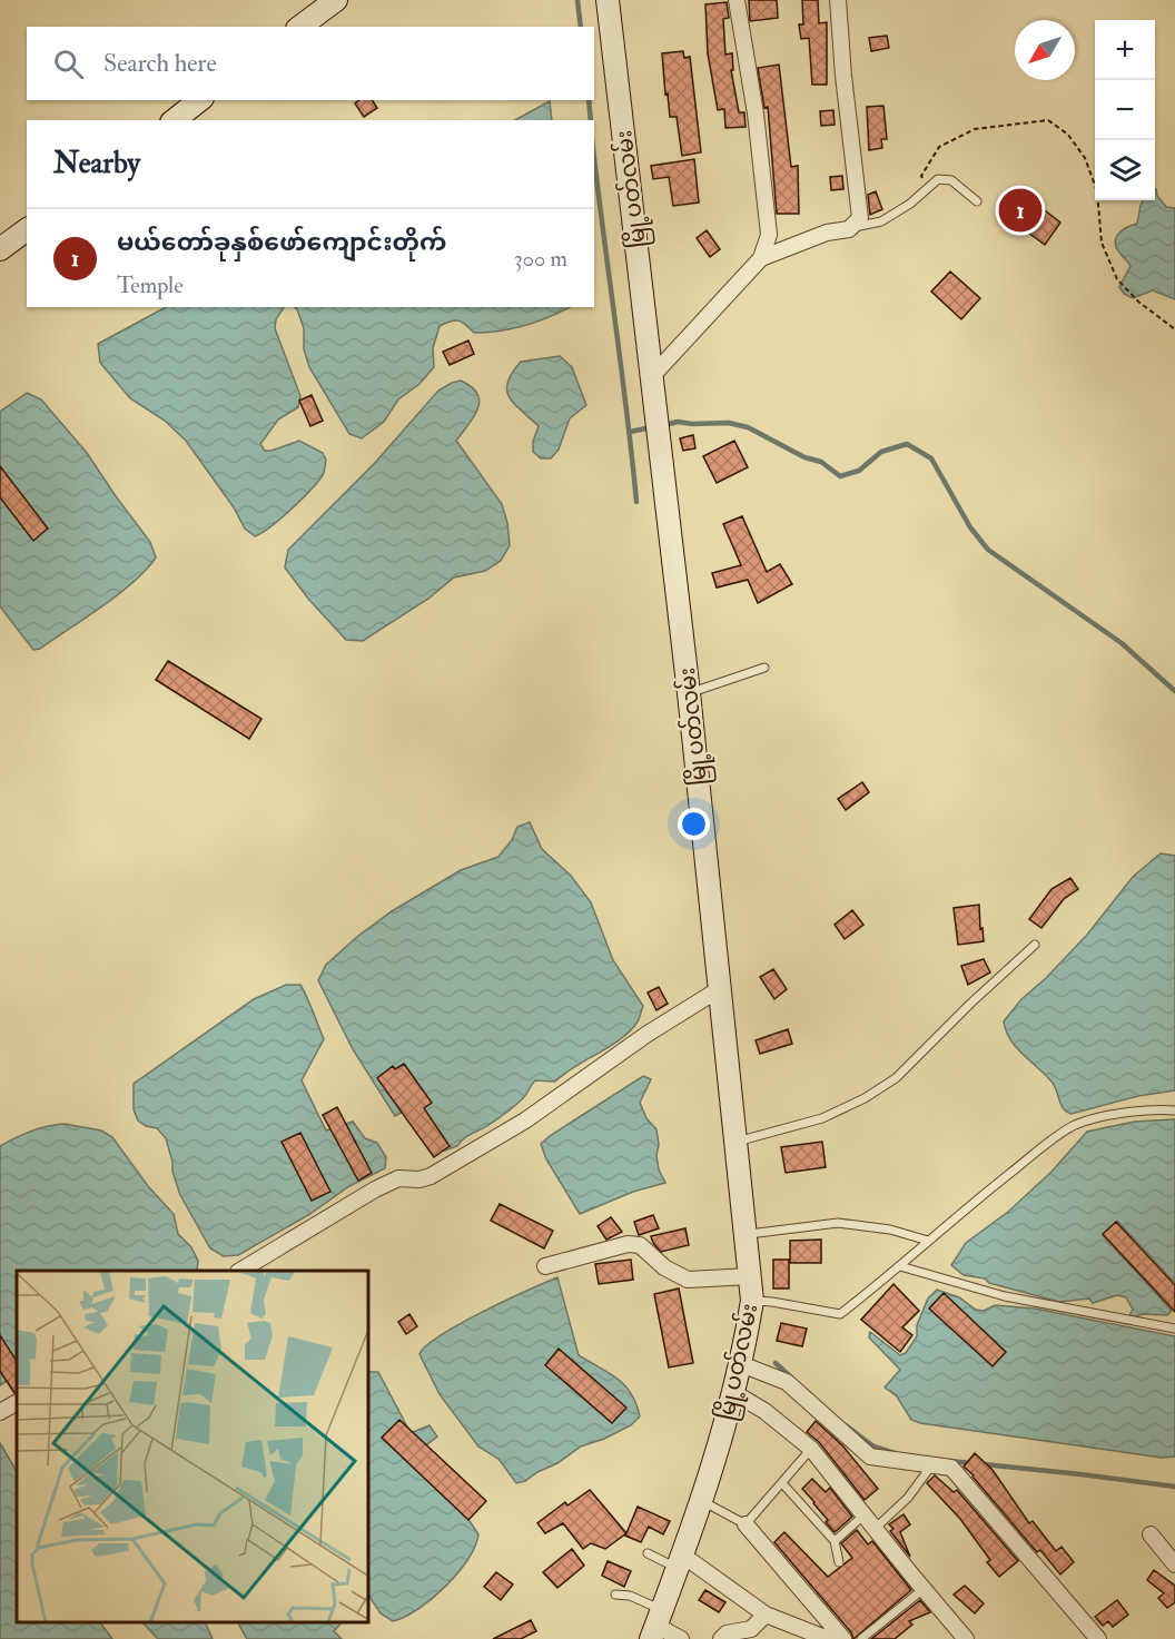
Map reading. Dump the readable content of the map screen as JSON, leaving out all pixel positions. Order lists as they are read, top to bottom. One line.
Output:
{"streets":{"main road":["မြို့ပတ်လမ်း"]},"north":"bottom left","page":{"map_buttons":["+","−"],"search":"Search here","heading":"Nearby","pins":"1","list":[{"mark":"1","name":"မယ်တော်ခုနှစ်ဖော်ကျောင်းတိုက်","note":"Temple","value":"300 m"}]}}
